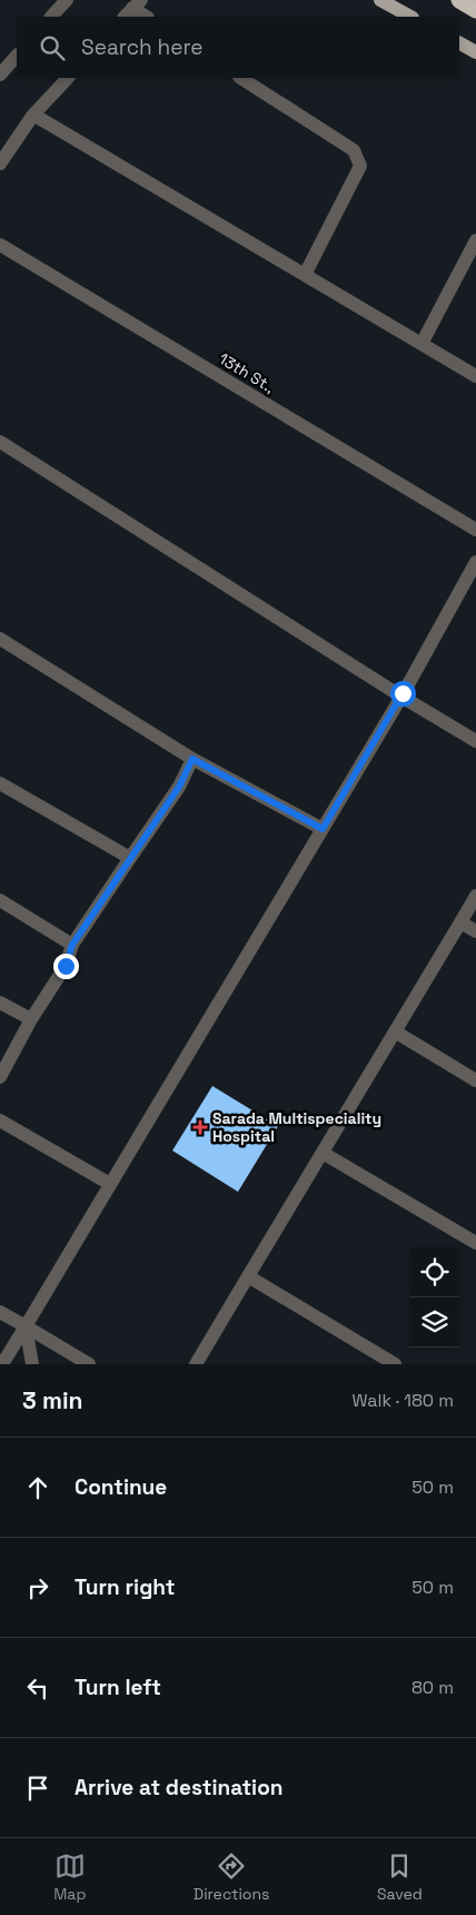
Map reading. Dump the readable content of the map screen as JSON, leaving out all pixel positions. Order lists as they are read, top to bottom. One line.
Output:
{"streets":{"street":["13th St.,"]},"places":{"health":["Sarada Multispeciality Hospital"]},"page":{"search":"Search here","heading":["3 min","Walk · 180 m"],"list":[["Continue","50 m"],["Turn right","50 m"],["Turn left","80 m"],"Arrive at destination"],"nav":["Map","Directions","Saved"]}}
